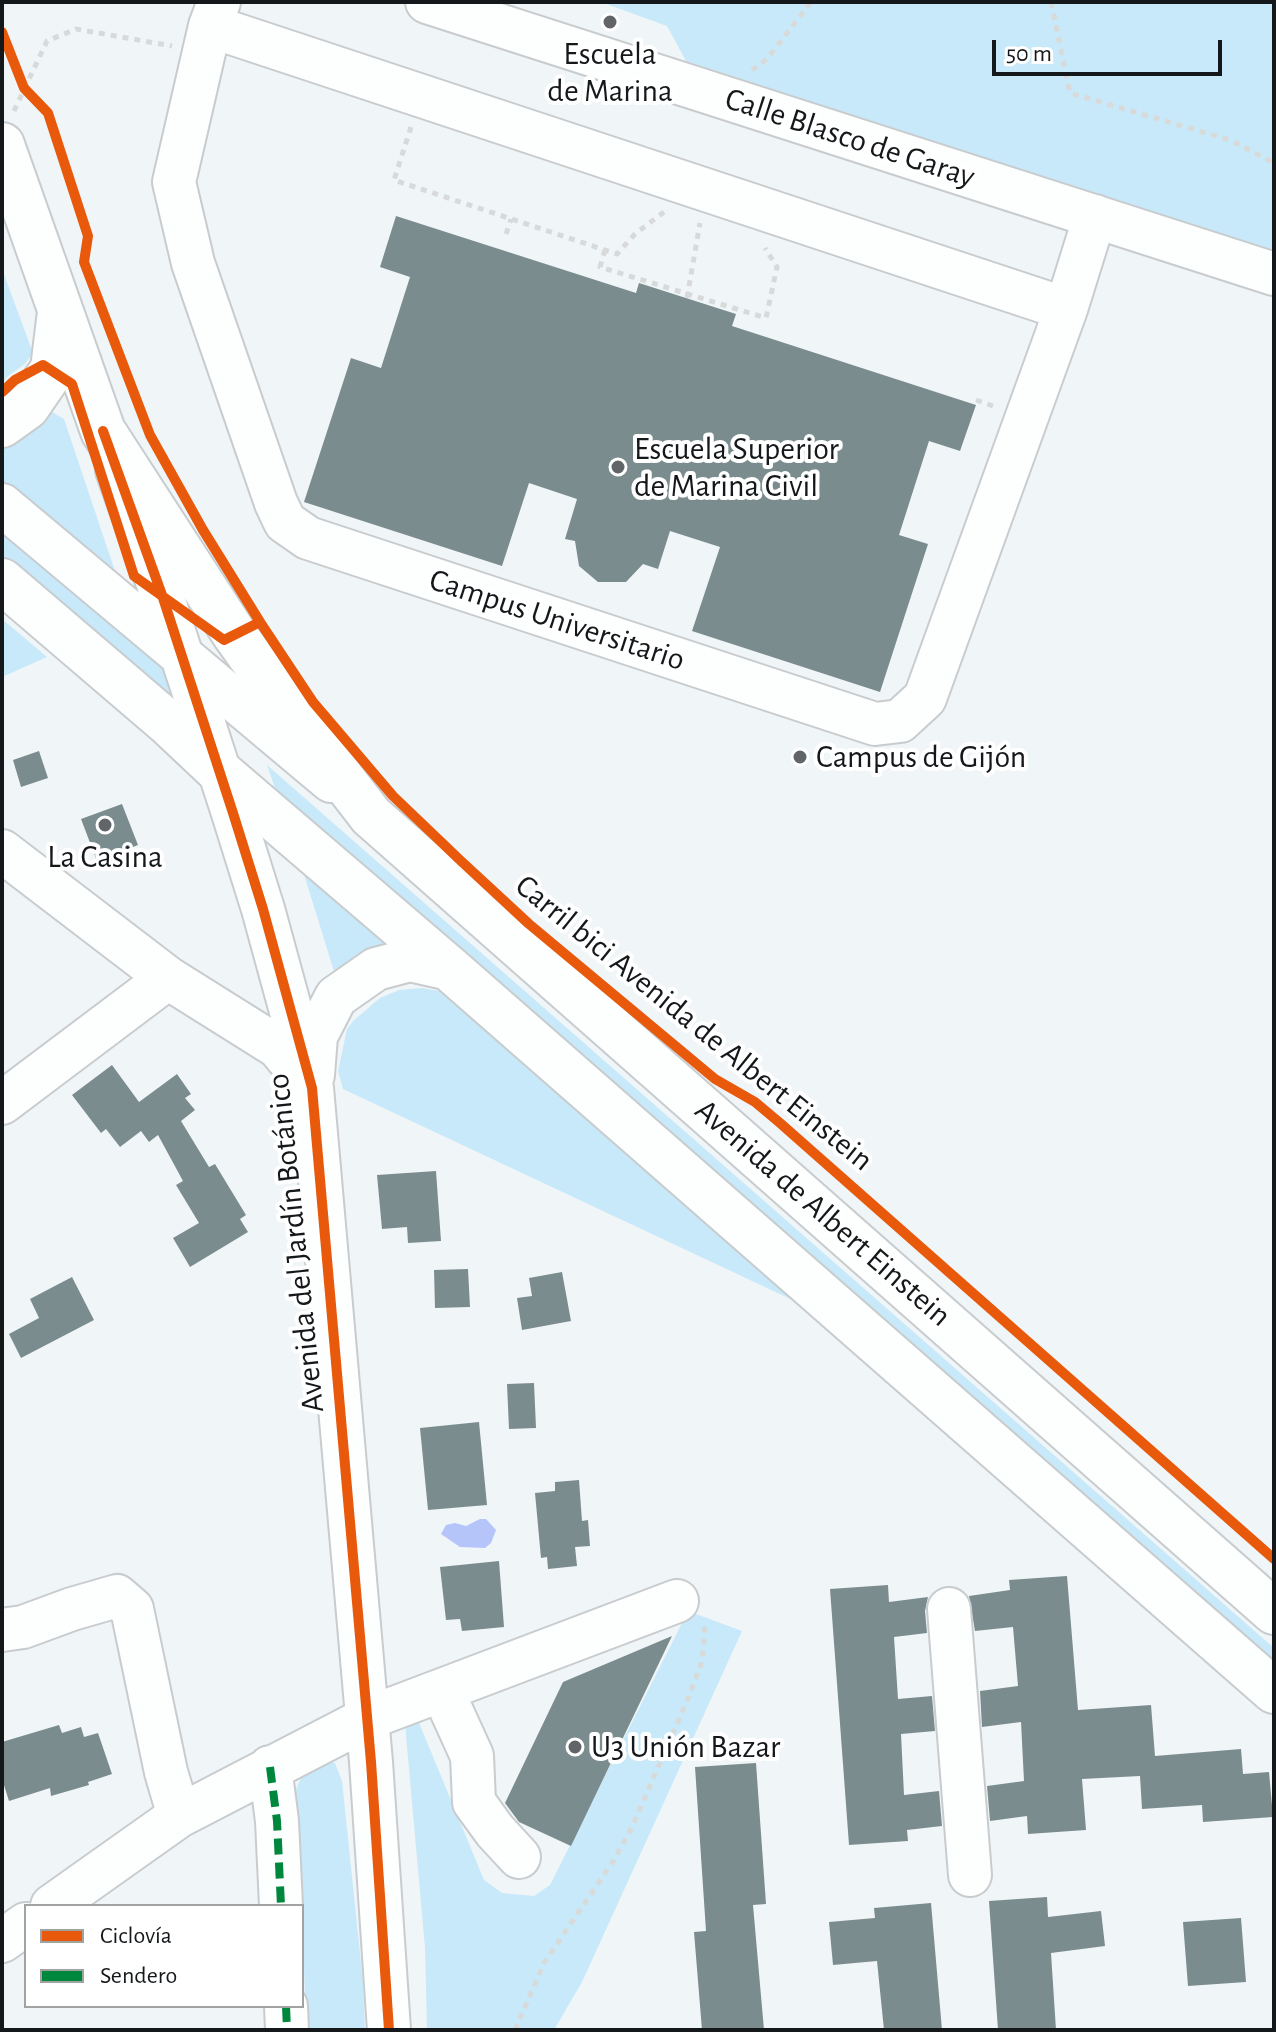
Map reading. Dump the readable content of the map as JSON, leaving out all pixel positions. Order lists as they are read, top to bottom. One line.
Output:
{"streets":{"highway":["Avenida de Albert Einstein","Avenida del Jardín Botánico"],"street":["Calle Blasco de Garay","Campus Universitario"],"cycle path":["Carril bici Avenida de Albert Einstein"]},"crossings":[["Calle Blasco de Garay","Campus Universitario"],["Avenida de Albert Einstein","Avenida del Jardín Botánico"]],"places":["Escuela de Marina","Escuela Superior de Marina Civil","Campus de Gijón","La Casina","U3 Unión Bazar"],"legend":["Ciclovía","Sendero"],"scale_bar":"50 m"}
